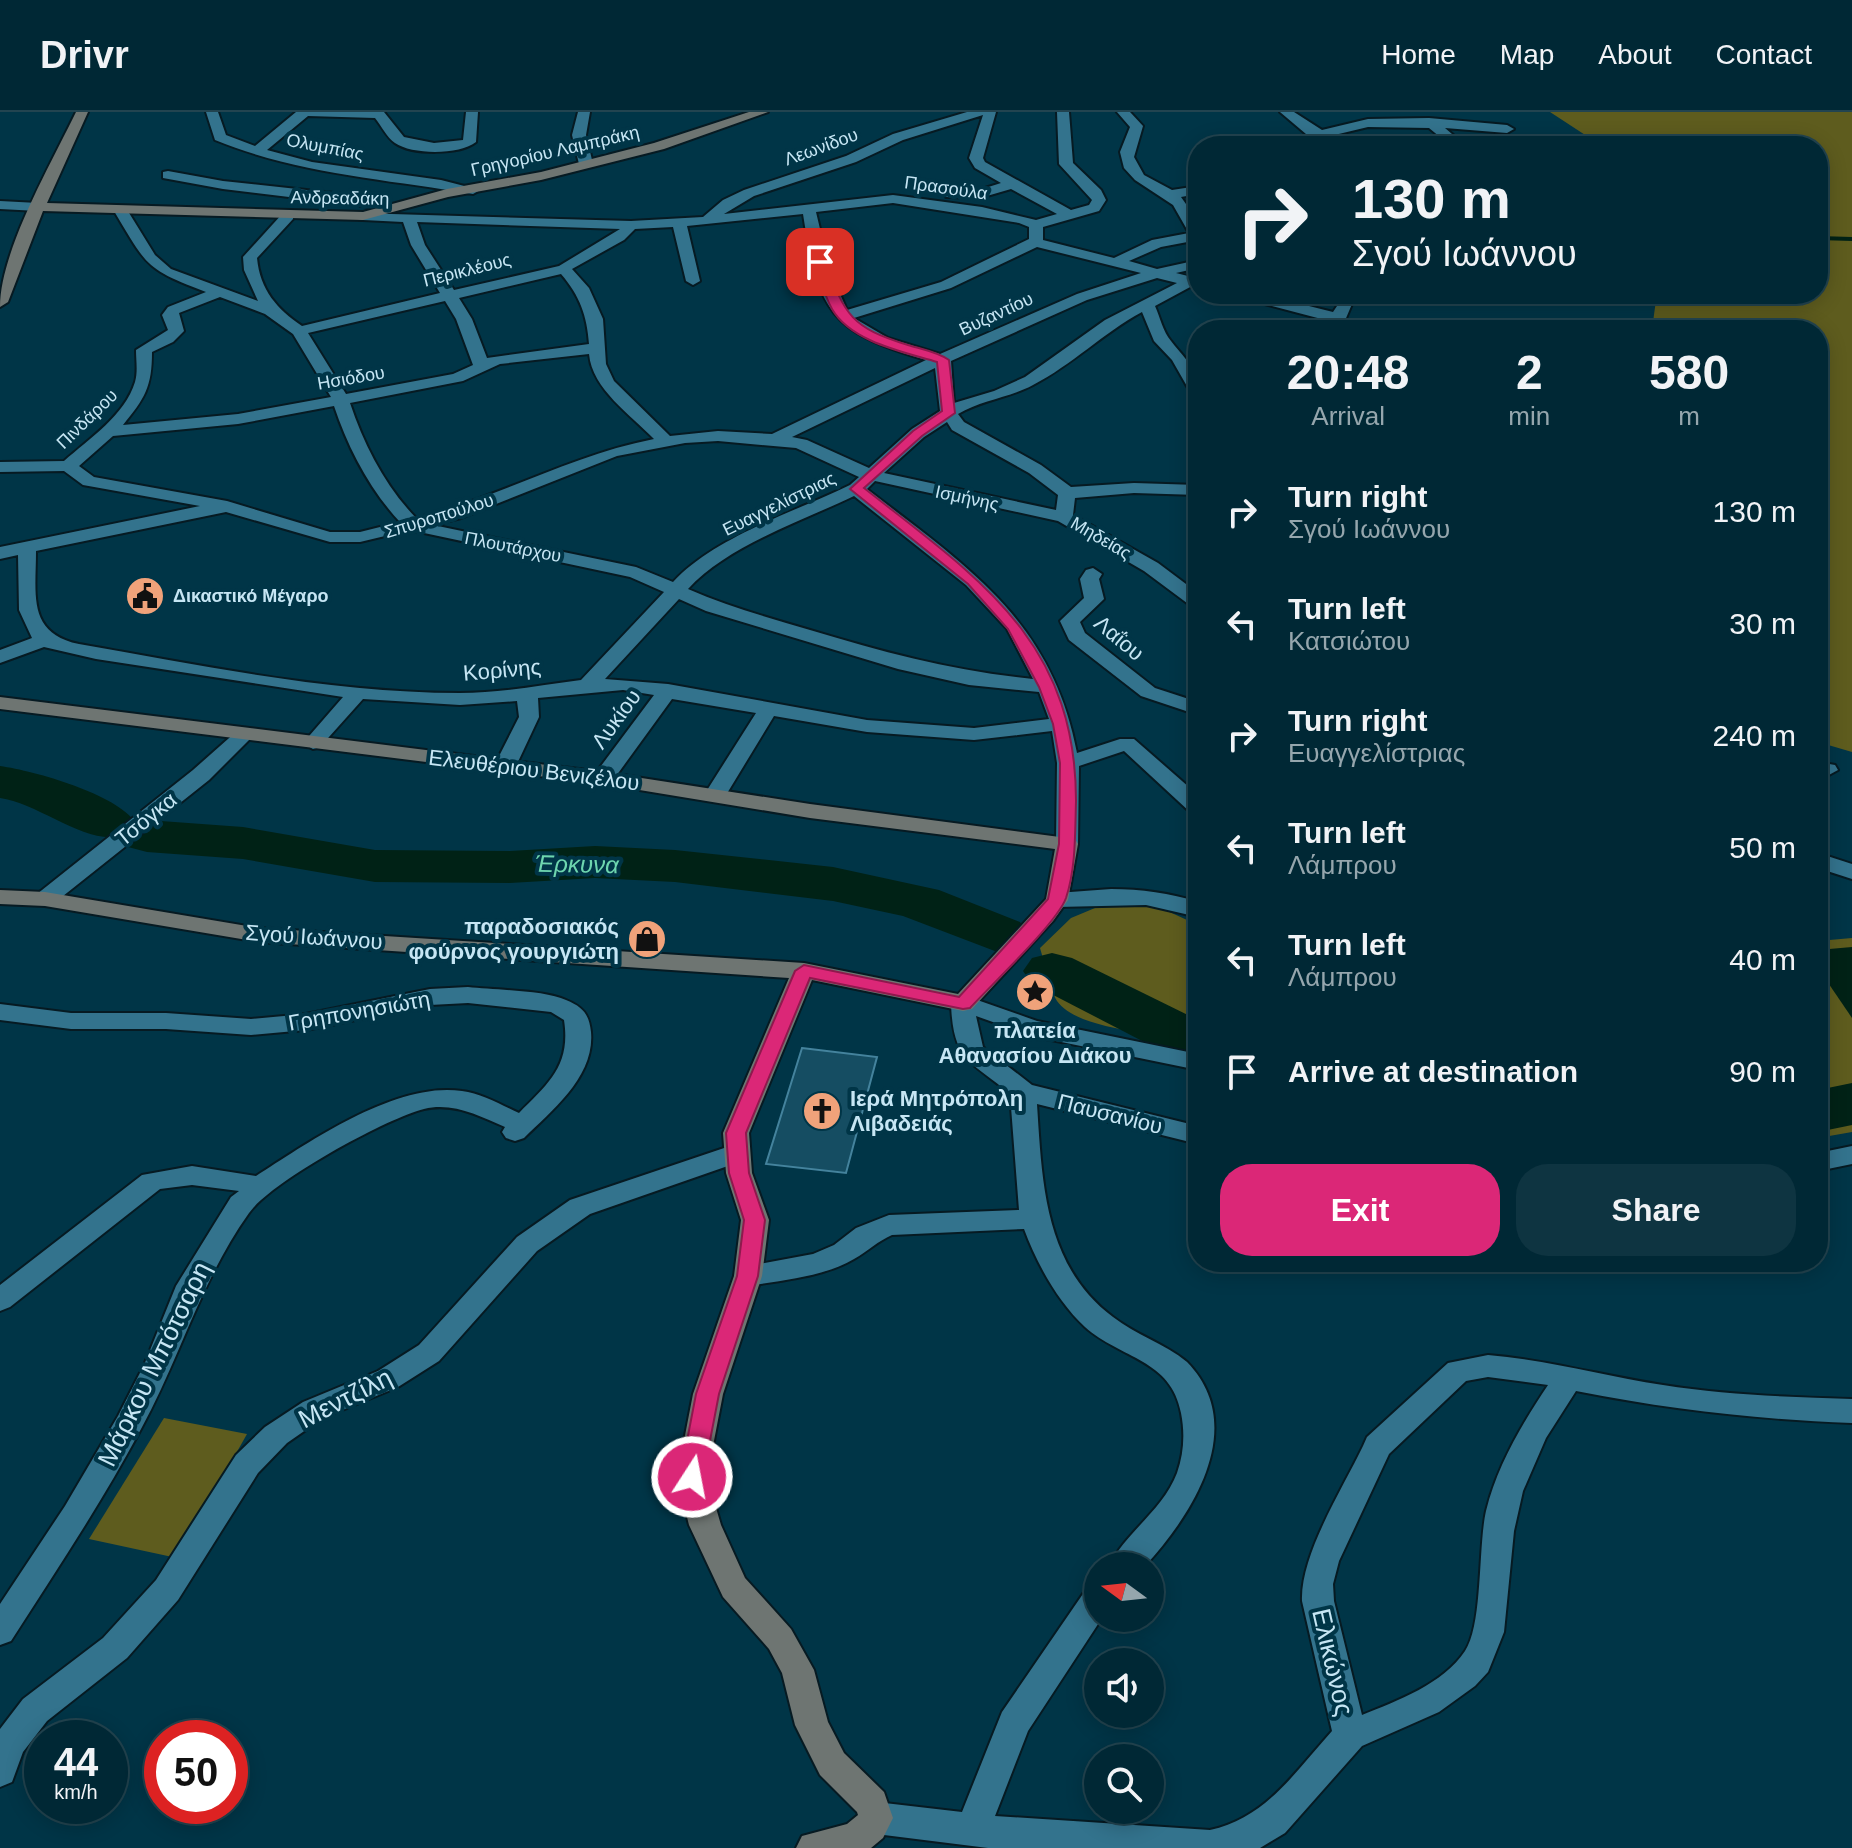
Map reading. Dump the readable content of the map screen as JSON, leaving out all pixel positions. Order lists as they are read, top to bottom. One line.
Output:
{"streets":{"main road":["Γρηγορίου Λαμπράκη","Ανδρεαδάκη","Ελευθέριου Βενιζέλου","Σγού Ιωάννου"],"street":["Ολυμπίας","Λεωνίδου","Πρασούλα","Περικλέους","Βυζαντίου","Ησιόδου","Πινδάρου","Ισμήνης","Ευαγγελίστριας","Σπυροπούλου","Μηδείας","Πλουτάρχου","Λαΐου","Κορίνης","Λυκίου","Τσόγκα","Γρηπονησιώτη","Παυσανίου","Μάρκου Μπότσαρη","Μεντζίλη","Ελικώνος"]},"crossings":[["Ολυμπίας","Γρηγορίου Λαμπράκη"],["Λεωνίδου","Πρασούλα"],["Λεωνίδου","Ανδρεαδάκη"],["Γρηγορίου Λαμπράκη","Ανδρεαδάκη"],["Ανδρεαδάκη","Περικλέους"],["Βυζαντίου","Σπυροπούλου"],["Ησιόδου","Πινδάρου"],["Ισμήνης","Ευαγγελίστριας"],["Ισμήνης","Σπυροπούλου"],["Ισμήνης","Μηδείας"],["Ευαγγελίστριας","Σπυροπούλου"],["Ευαγγελίστριας","Μηδείας"],["Ευαγγελίστριας","Πλουτάρχου"],["Σπυροπούλου","Πλουτάρχου"],["Κορίνης","Λυκίου"],["Λυκίου","Ελευθέριου Βενιζέλου"],["Ελευθέριου Βενιζέλου","Τσόγκα"],["Τσόγκα","Σγού Ιωάννου"],["Γρηπονησιώτη","Μάρκου Μπότσαρη"]],"water":["Έρκυνα"],"places":{"public building":["Δικαστικό Μέγαρο"],"shop":["παραδοσιακός φούρνος γουργιώτη"],"place":["πλατεία Αθανασίου Διάκου"],"church":["Ιερά Μητρόπολη Λιβαδειάς"]},"north":"left","page":{"header":"Drivr","nav":["Home","Map","About","Contact"],"turn":["130 m","Σγού Ιωάννου"],"eta":["20:48","Arrival","2","min","580","m"],"list":[{"name":"Turn right","note":"Σγού Ιωάννου","value":"130 m"},{"name":"Turn left","note":"Κατσιώτου","value":"30 m"},{"name":"Turn right","note":"Ευαγγελίστριας","value":"240 m"},{"name":"Turn left","note":"Λάμπρου","value":"50 m"},{"name":"Turn left","note":"Λάμπρου","value":"40 m"},{"name":"Arrive at destination","value":"90 m"}],"buttons":["Exit","Share"],"speed":"44 km/h","limit":"50"}}
